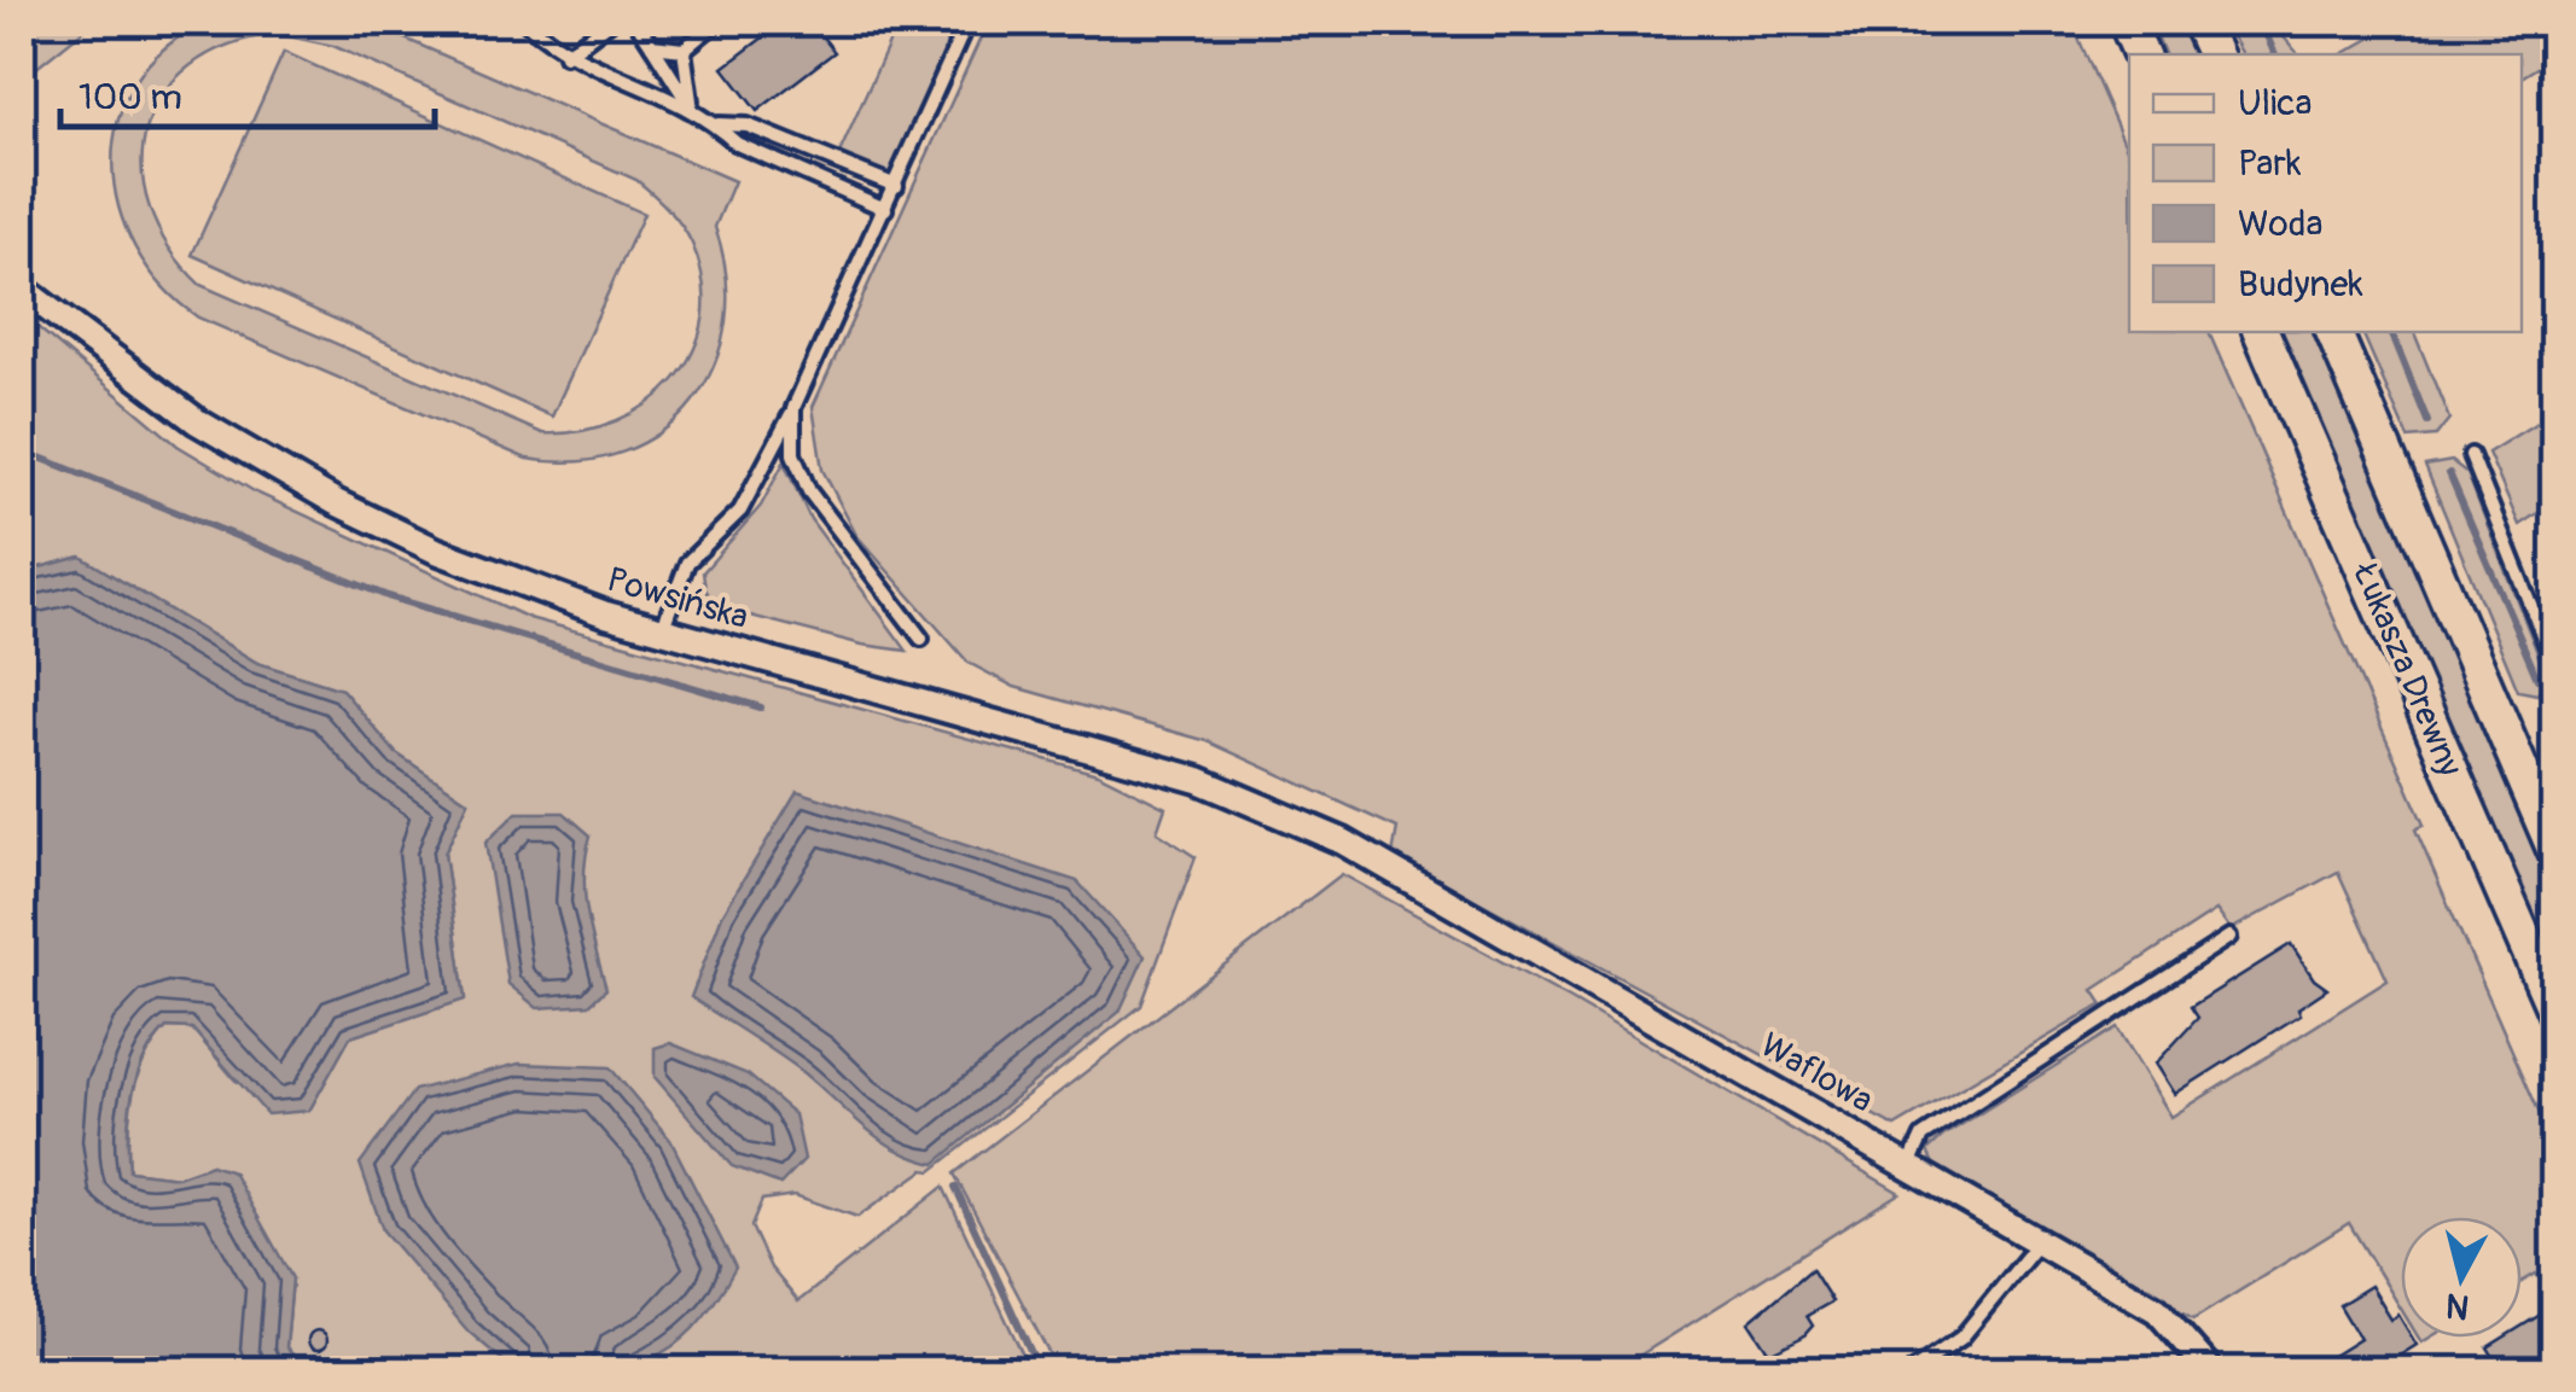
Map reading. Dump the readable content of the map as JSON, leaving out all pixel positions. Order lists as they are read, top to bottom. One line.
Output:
{"streets":{"main road":["Łukasza Drewny"],"street":["Powsińska","Waflowa"]},"crossings":[["Powsińska","Waflowa"]],"legend":["Ulica","Park","Woda","Budynek"],"scale_bar":"100 m","north":"bottom"}
